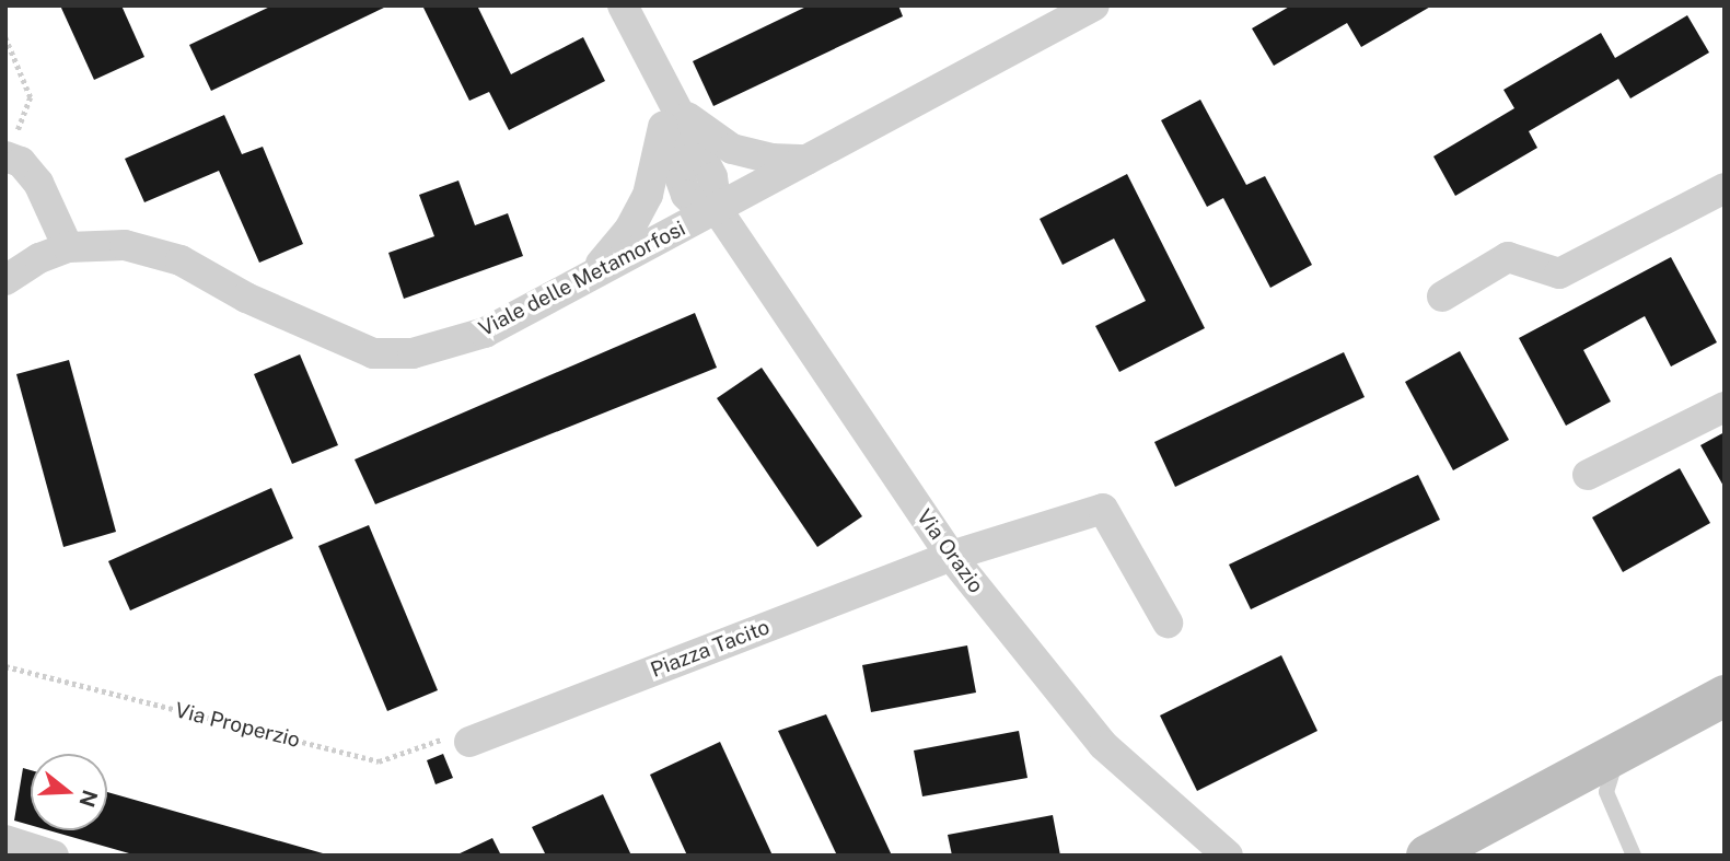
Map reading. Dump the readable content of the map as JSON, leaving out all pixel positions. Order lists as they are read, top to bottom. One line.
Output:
{"streets":{"street":["Viale delle Metamorfosi","Via Orazio","Piazza Tacito"],"path":["Via Properzio"]},"crossings":[["Viale delle Metamorfosi","Via Orazio"],["Via Orazio","Piazza Tacito"],["Piazza Tacito","Via Properzio"]],"north":"right"}
